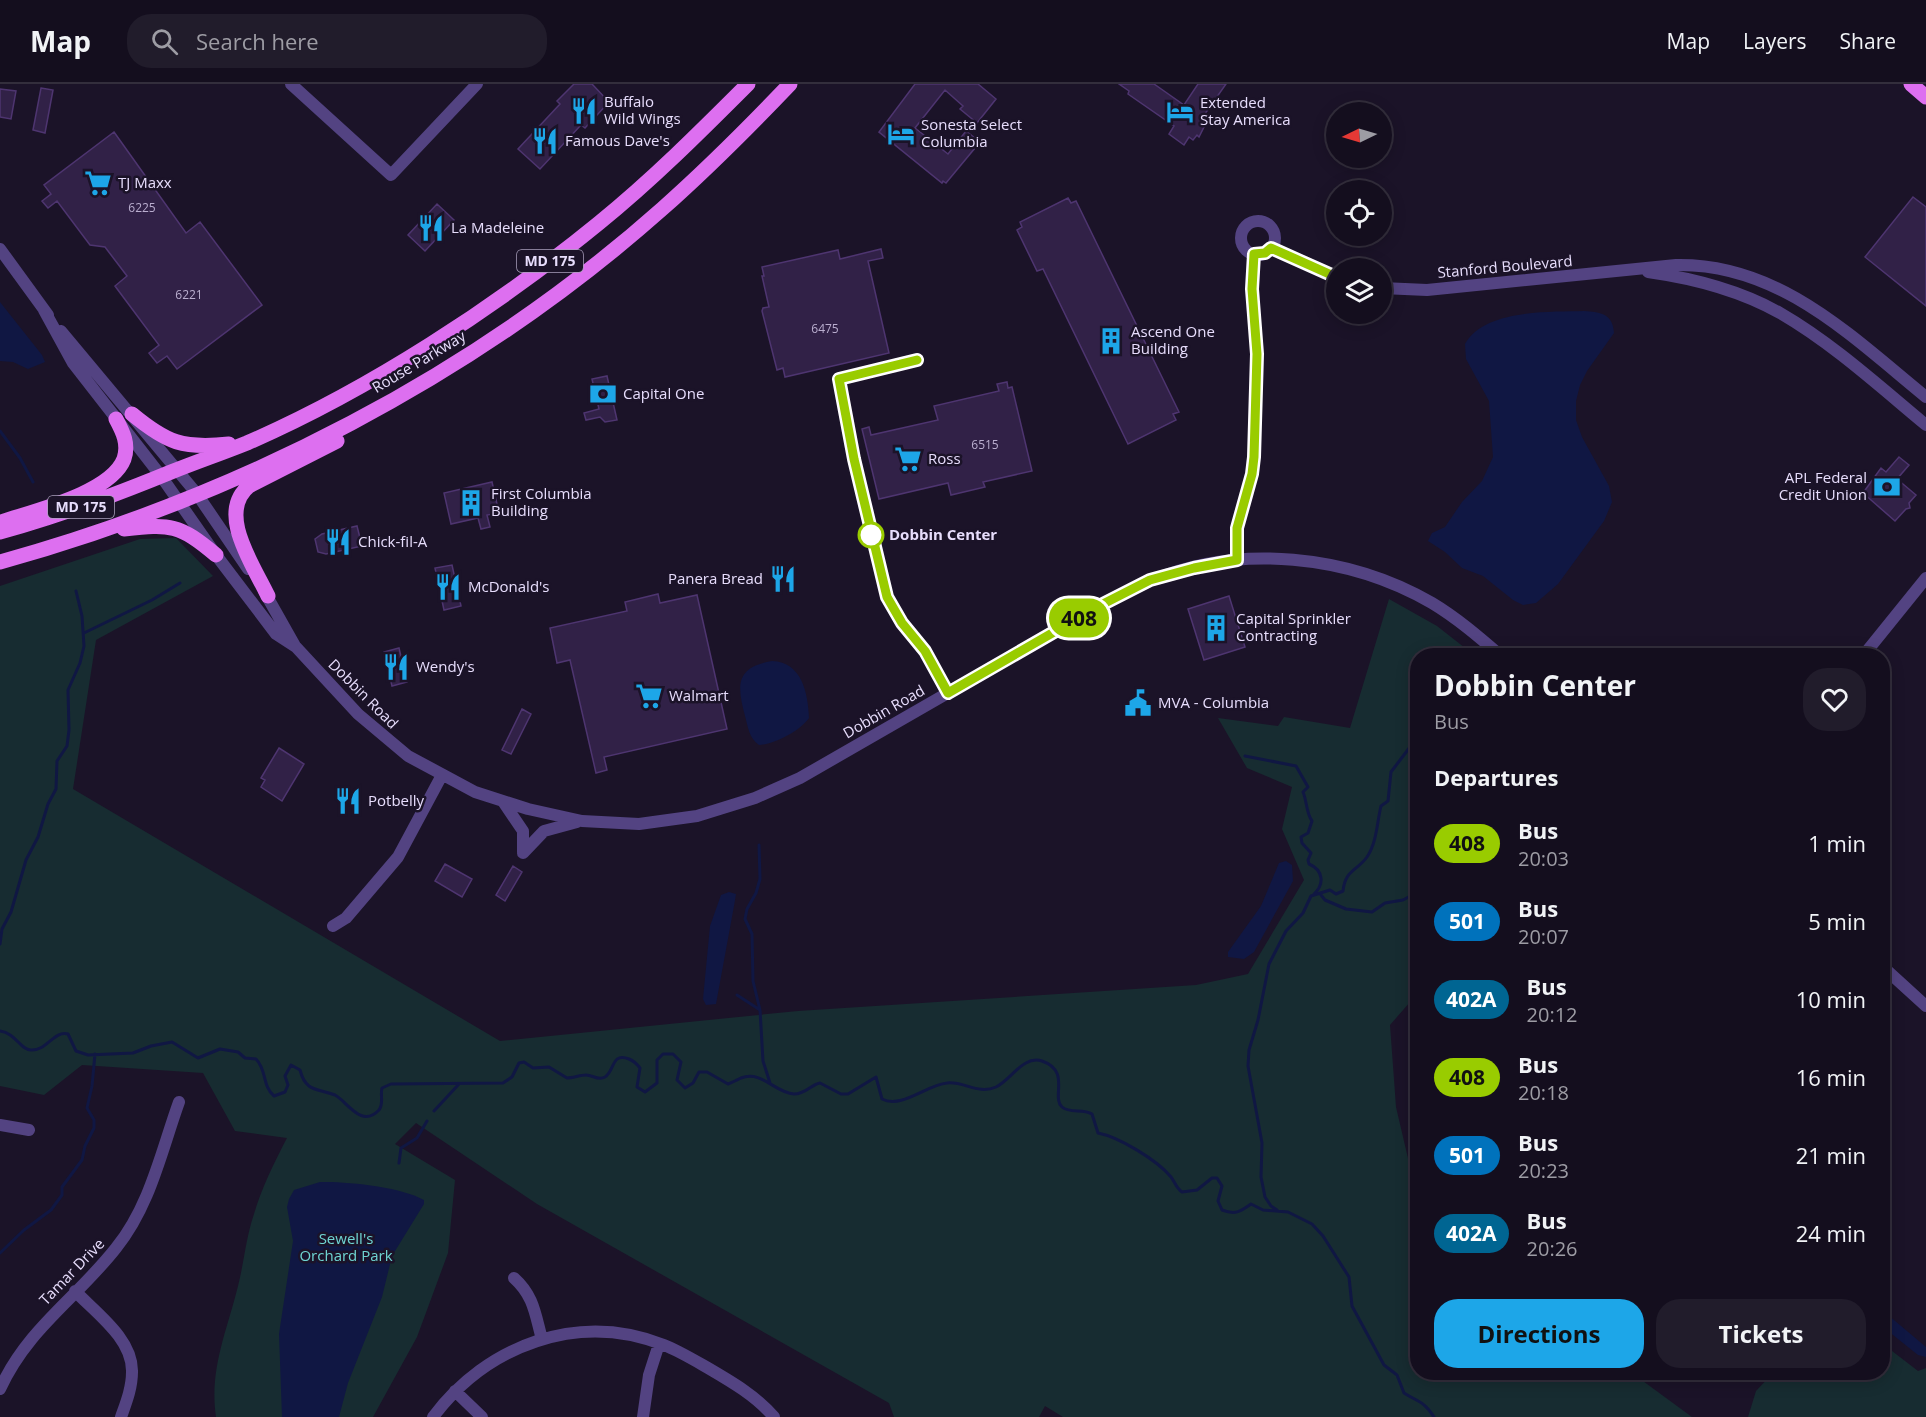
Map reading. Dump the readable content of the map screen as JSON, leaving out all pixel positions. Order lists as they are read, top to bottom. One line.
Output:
{"streets":{"main road":["MD 175","Rouse Parkway"],"street":["Stanford Boulevard","Dobbin Road","Tamar Drive"]},"crossings":[["Rouse Parkway","Dobbin Road"]],"parks":["Sewell's Orchard Park"],"places":{"restaurant":["Buffalo Wild Wings","Famous Dave's","La Madeleine","Chick-fil-A","Panera Bread","McDonald's","Wendy's","Potbelly"],"hotel":["Extended Stay America","Sonesta Select Columbia"],"supermarket":["TJ Maxx","Ross","Walmart"],"building":["Ascend One Building","First Columbia Building","Capital Sprinkler Contracting"],"bank":["Capital One","APL Federal Credit Union"],"other":["Dobbin Center"],"public building":["MVA - Columbia"]},"lines":["bus line 408"],"house_numbers":["6225","6221","6475","6515"],"north":"left","page":{"header":"Map","search":"Search here","nav":["Map","Layers","Share"],"on_map":"408","heading":[["Dobbin Center","Bus"],"Departures"],"list":[{"mark":"408","name":"Bus","note":"20:03","value":"1 min"},{"mark":"501","name":"Bus","note":"20:07","value":"5 min"},{"mark":"402A","name":"Bus","note":"20:12","value":"10 min"},{"mark":"408","name":"Bus","note":"20:18","value":"16 min"},{"mark":"501","name":"Bus","note":"20:23","value":"21 min"},{"mark":"402A","name":"Bus","note":"20:26","value":"24 min"}],"buttons":["Directions","Tickets"]}}
